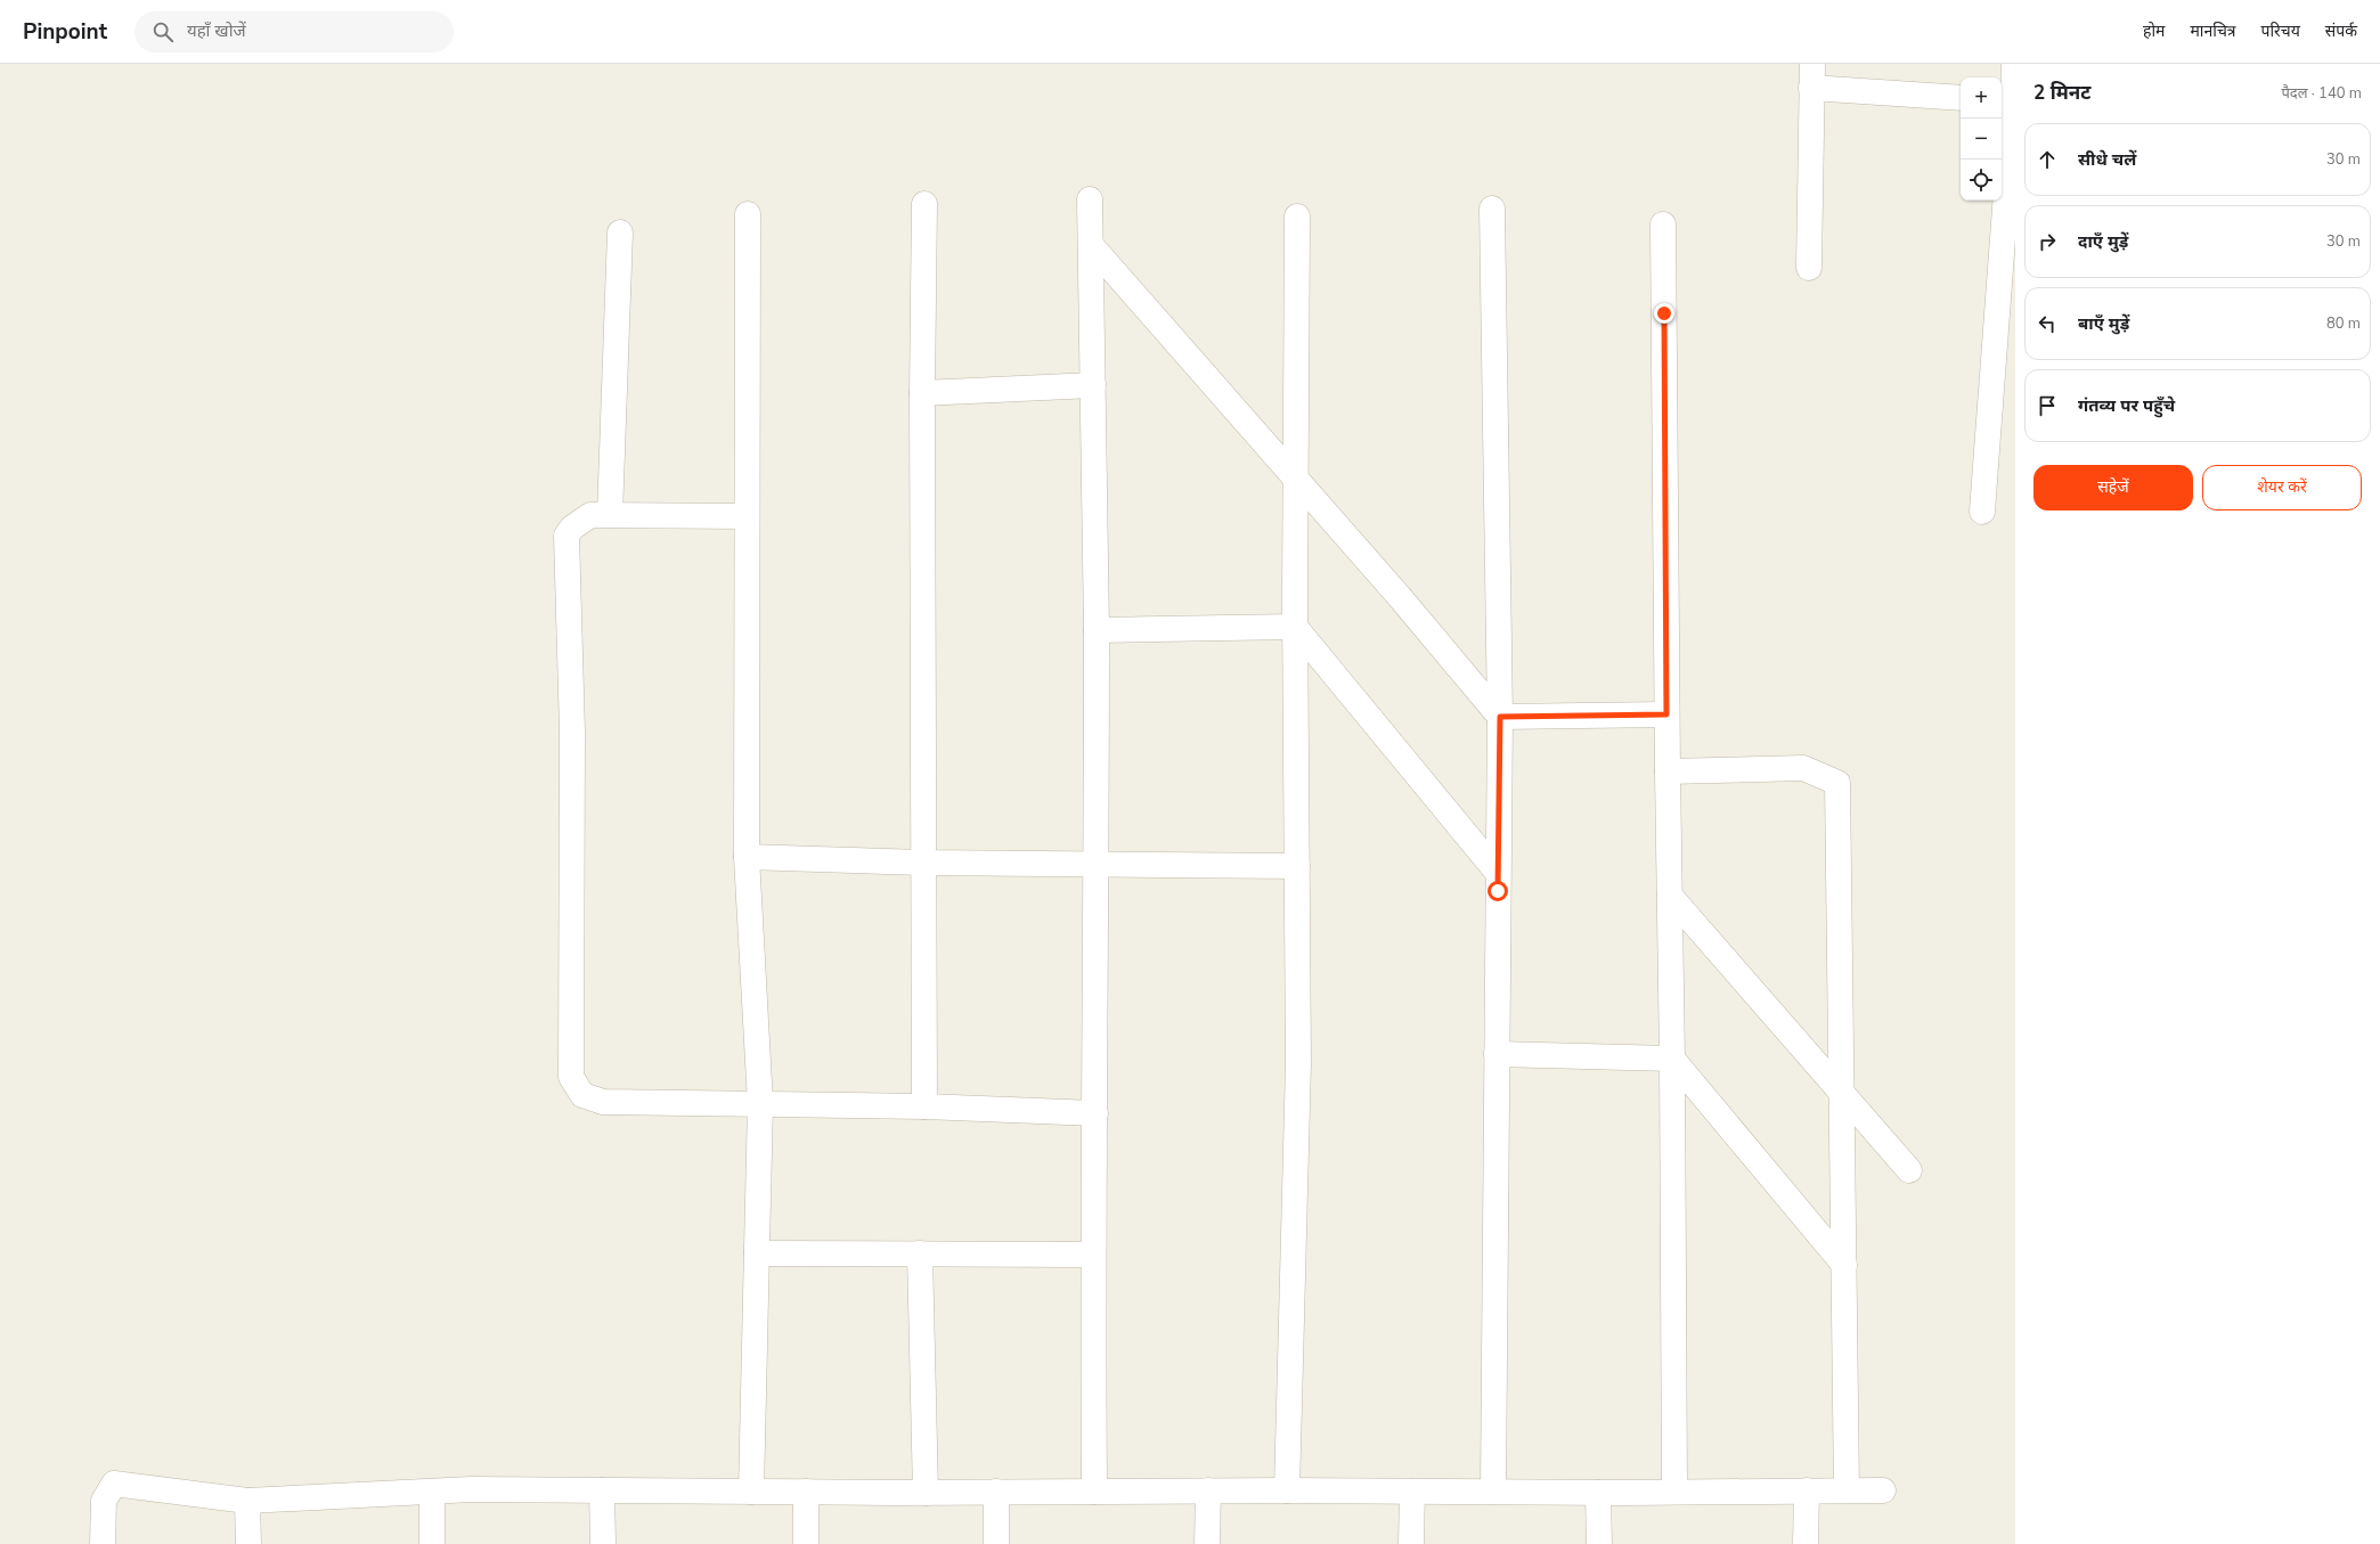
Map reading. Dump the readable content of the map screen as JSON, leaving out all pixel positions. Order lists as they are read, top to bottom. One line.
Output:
{"page":{"header":"Pinpoint","search":"यहाँ खोजें","nav":["होम","मानचित्र","परिचय","संपर्क"],"heading":["2 मिनट","पैदल · 140 m"],"map_buttons":["+","−"],"list":[["सीधे चलें","30 m"],["दाएँ मुड़ें","30 m"],["बाएँ मुड़ें","80 m"],"गंतव्य पर पहुँचे"],"buttons":["सहेजें","शेयर करें"]}}
